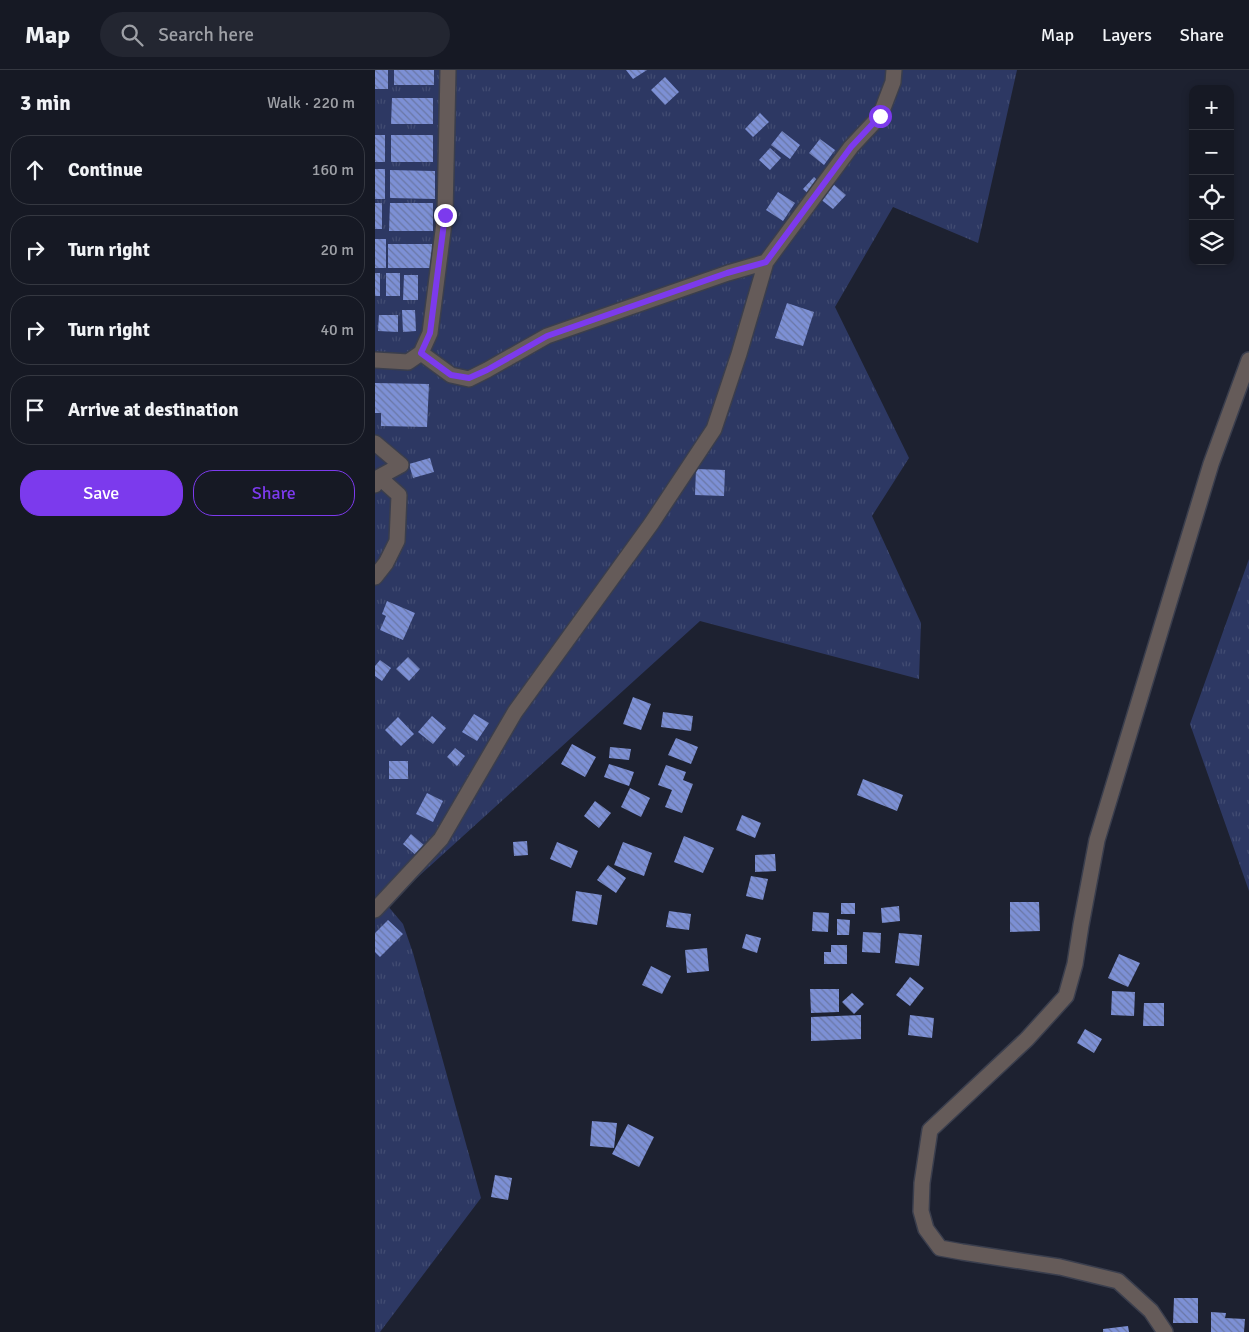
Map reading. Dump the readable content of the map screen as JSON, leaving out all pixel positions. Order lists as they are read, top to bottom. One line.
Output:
{"page":{"header":"Map","search":"Search here","nav":["Map","Layers","Share"],"heading":["3 min","Walk · 220 m"],"map_buttons":["+","−"],"list":[["Continue","160 m"],["Turn right","20 m"],["Turn right","40 m"],"Arrive at destination"],"buttons":["Save","Share"]}}
